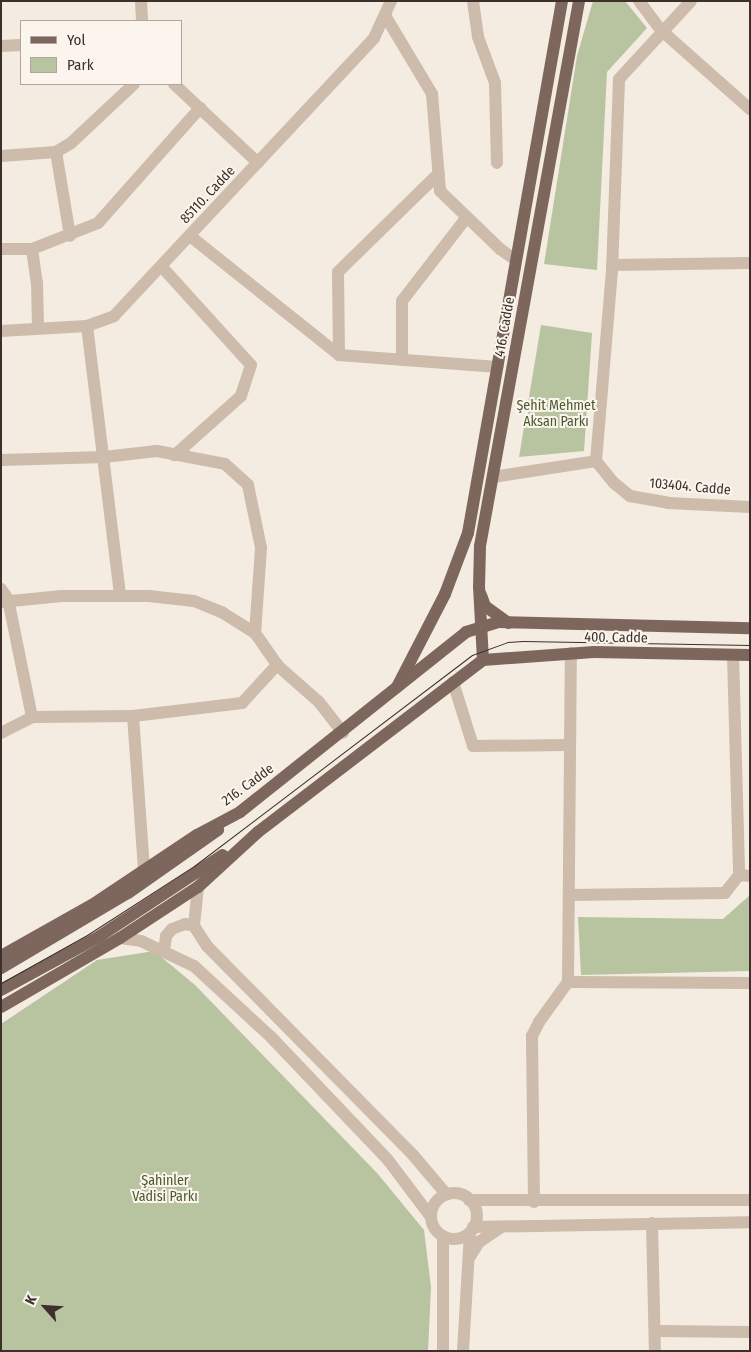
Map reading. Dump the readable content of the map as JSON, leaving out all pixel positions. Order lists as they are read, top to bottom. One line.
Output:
{"streets":{"main road":["416. Cadde","400. Cadde","216. Cadde"],"street":["85110. Cadde","103404. Cadde"]},"crossings":[["416. Cadde","400. Cadde"],["416. Cadde","216. Cadde"],["400. Cadde","216. Cadde"]],"parks":["Şehit Mehmet Aksan Parkı","Şahinler Vadisi Parkı"],"legend":["Yol","Park"],"north":"top left"}
